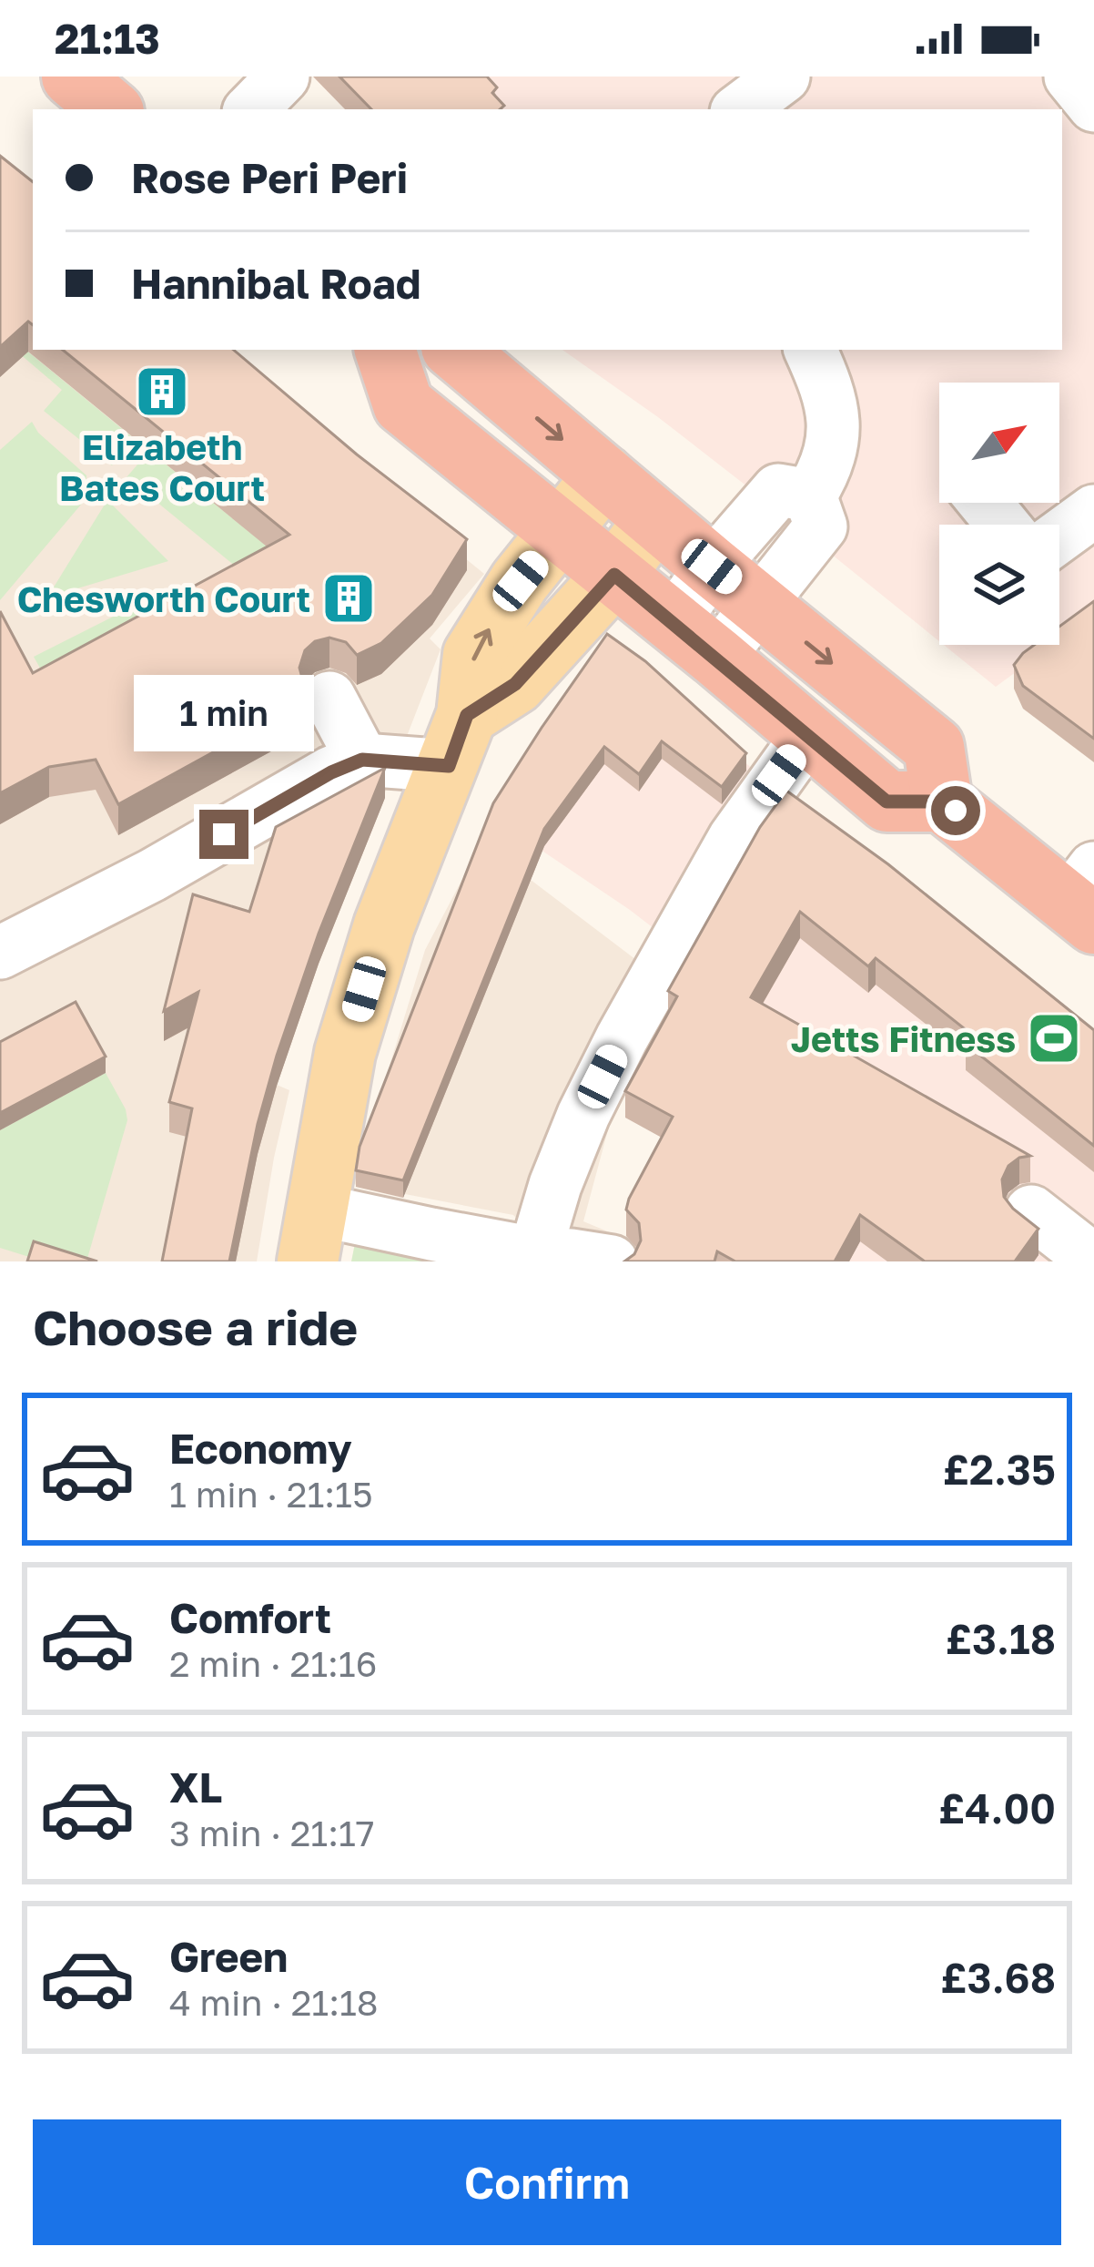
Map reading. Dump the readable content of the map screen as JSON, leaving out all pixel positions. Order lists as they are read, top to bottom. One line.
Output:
{"places":{"building":["Elizabeth Bates Court","Chesworth Court"],"sports":["Jetts Fitness"]},"north":"top right","page":{"status":"21:13","banner":["Rose Peri Peri","Hannibal Road"],"bubble":"1 min","heading":"Choose a ride","list":[{"name":"Economy","note":"1 min · 21:15","value":"£2.35"},{"name":"Comfort","note":"2 min · 21:16","value":"£3.18"},{"name":"XL","note":"3 min · 21:17","value":"£4.00"},{"name":"Green","note":"4 min · 21:18","value":"£3.68"}],"buttons":"Confirm"}}
